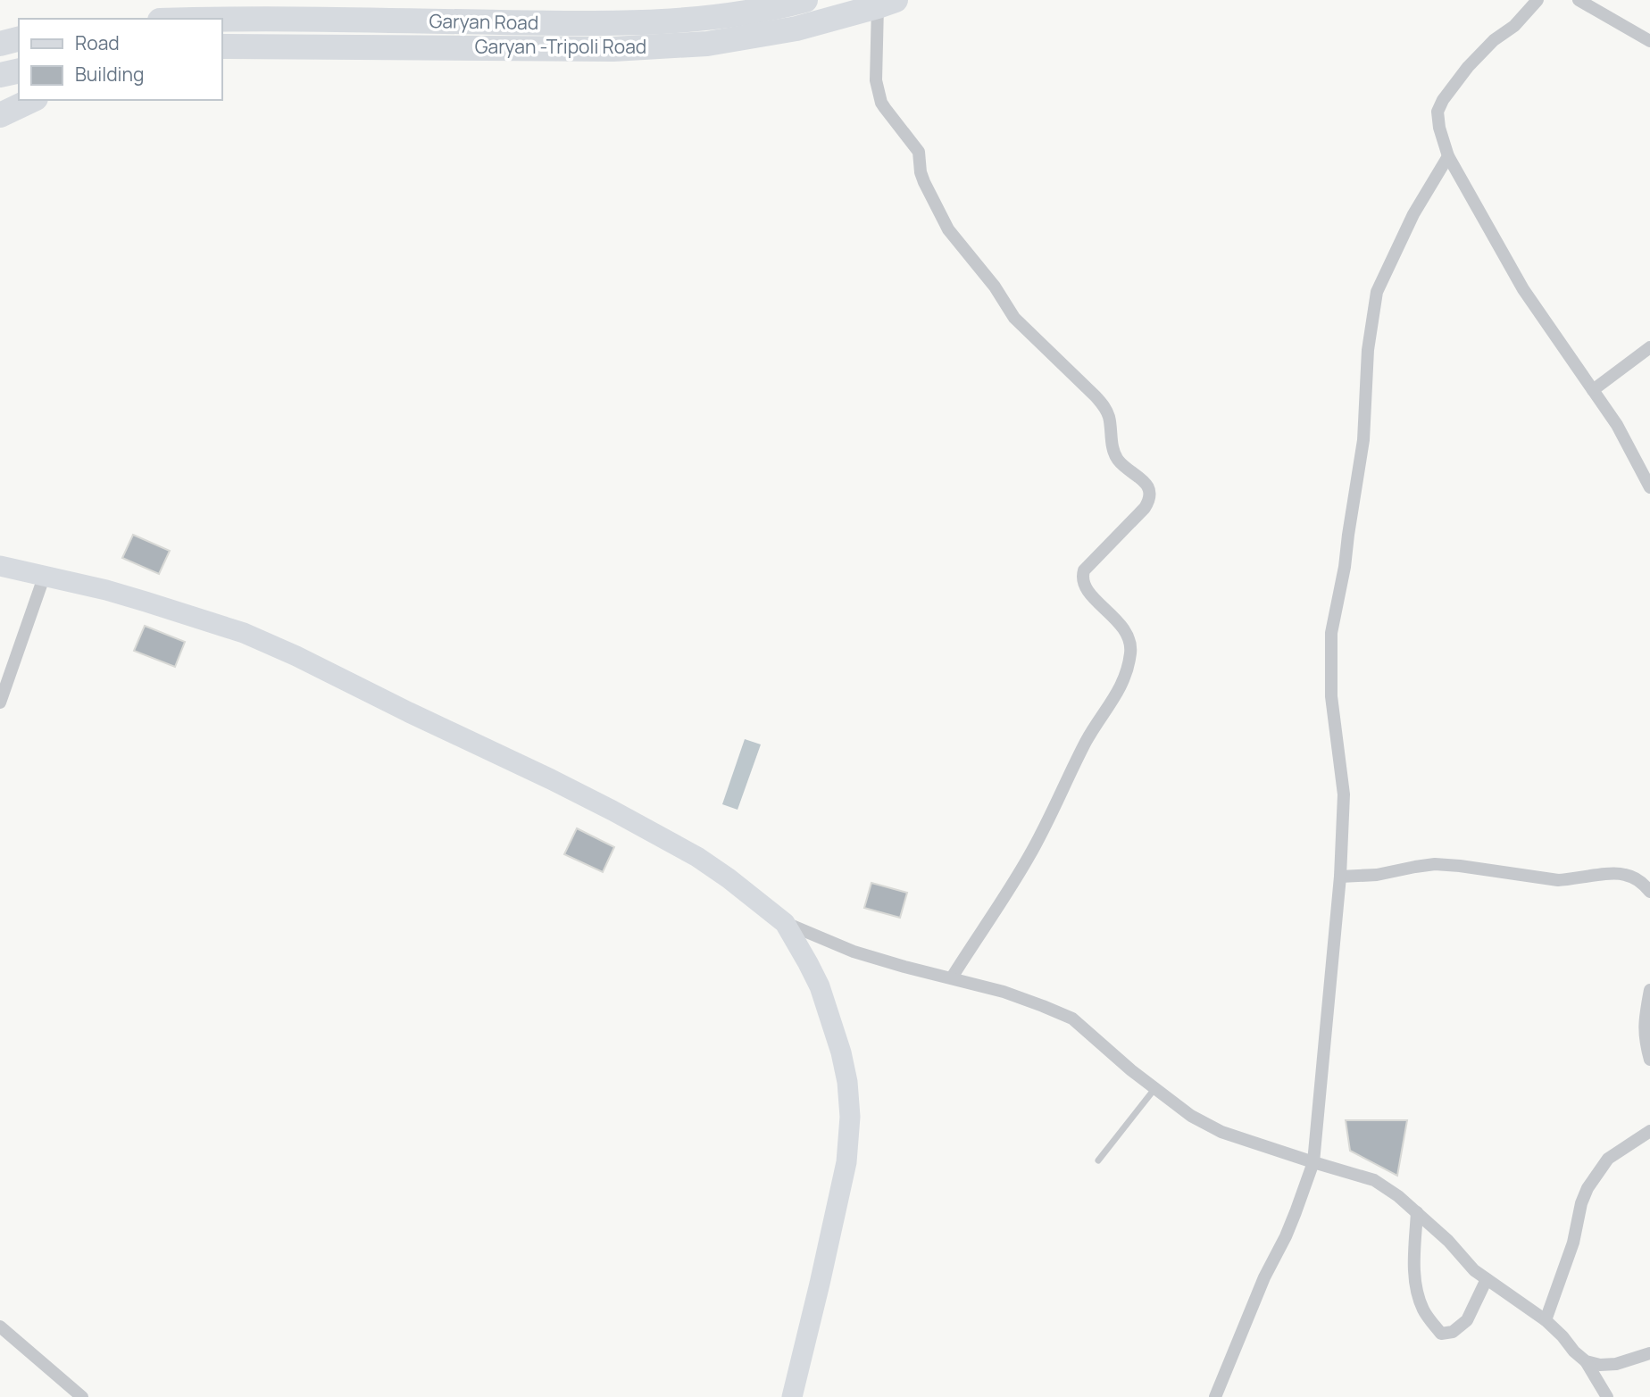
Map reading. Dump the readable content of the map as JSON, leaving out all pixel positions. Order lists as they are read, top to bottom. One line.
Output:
{"streets":{"highway":["Garyan Road","Garyan -Tripoli Road"]},"legend":["Road","Building"]}
